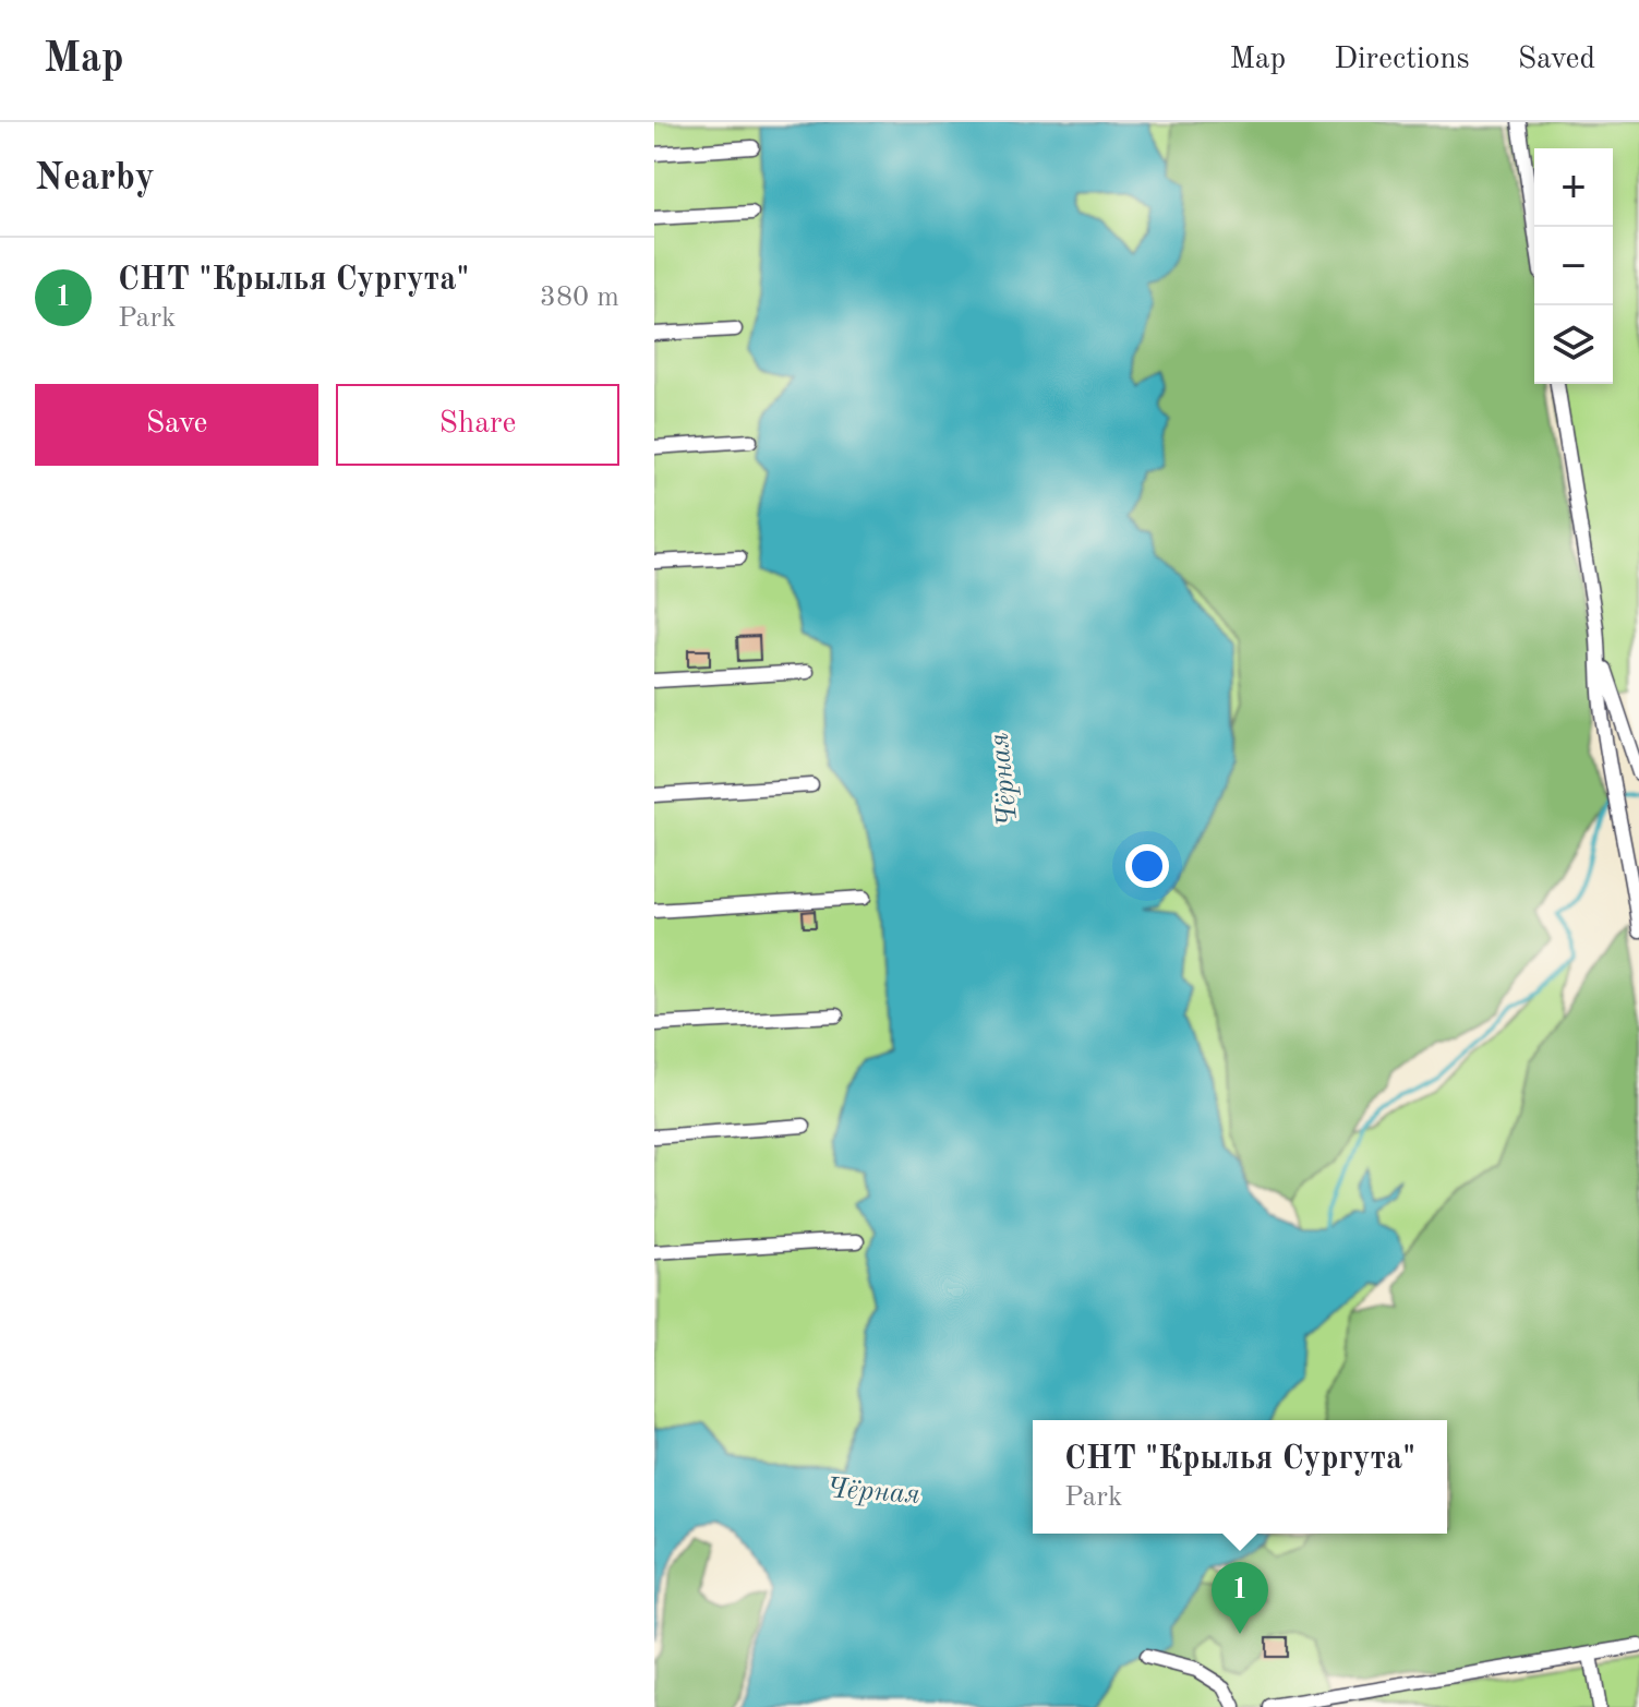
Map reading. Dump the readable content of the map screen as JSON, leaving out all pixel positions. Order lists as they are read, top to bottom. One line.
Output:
{"water":["Чёрная"],"page":{"header":"Map","nav":["Map","Directions","Saved"],"heading":"Nearby","map_buttons":["+","−"],"list":[{"mark":"1","name":"CНТ \"Крылья Сургута\"","note":"Park","value":"380 m"}],"buttons":["Save","Share"],"popup":["CНТ \"Крылья Сургута\"","Park"],"pins":"1"}}
